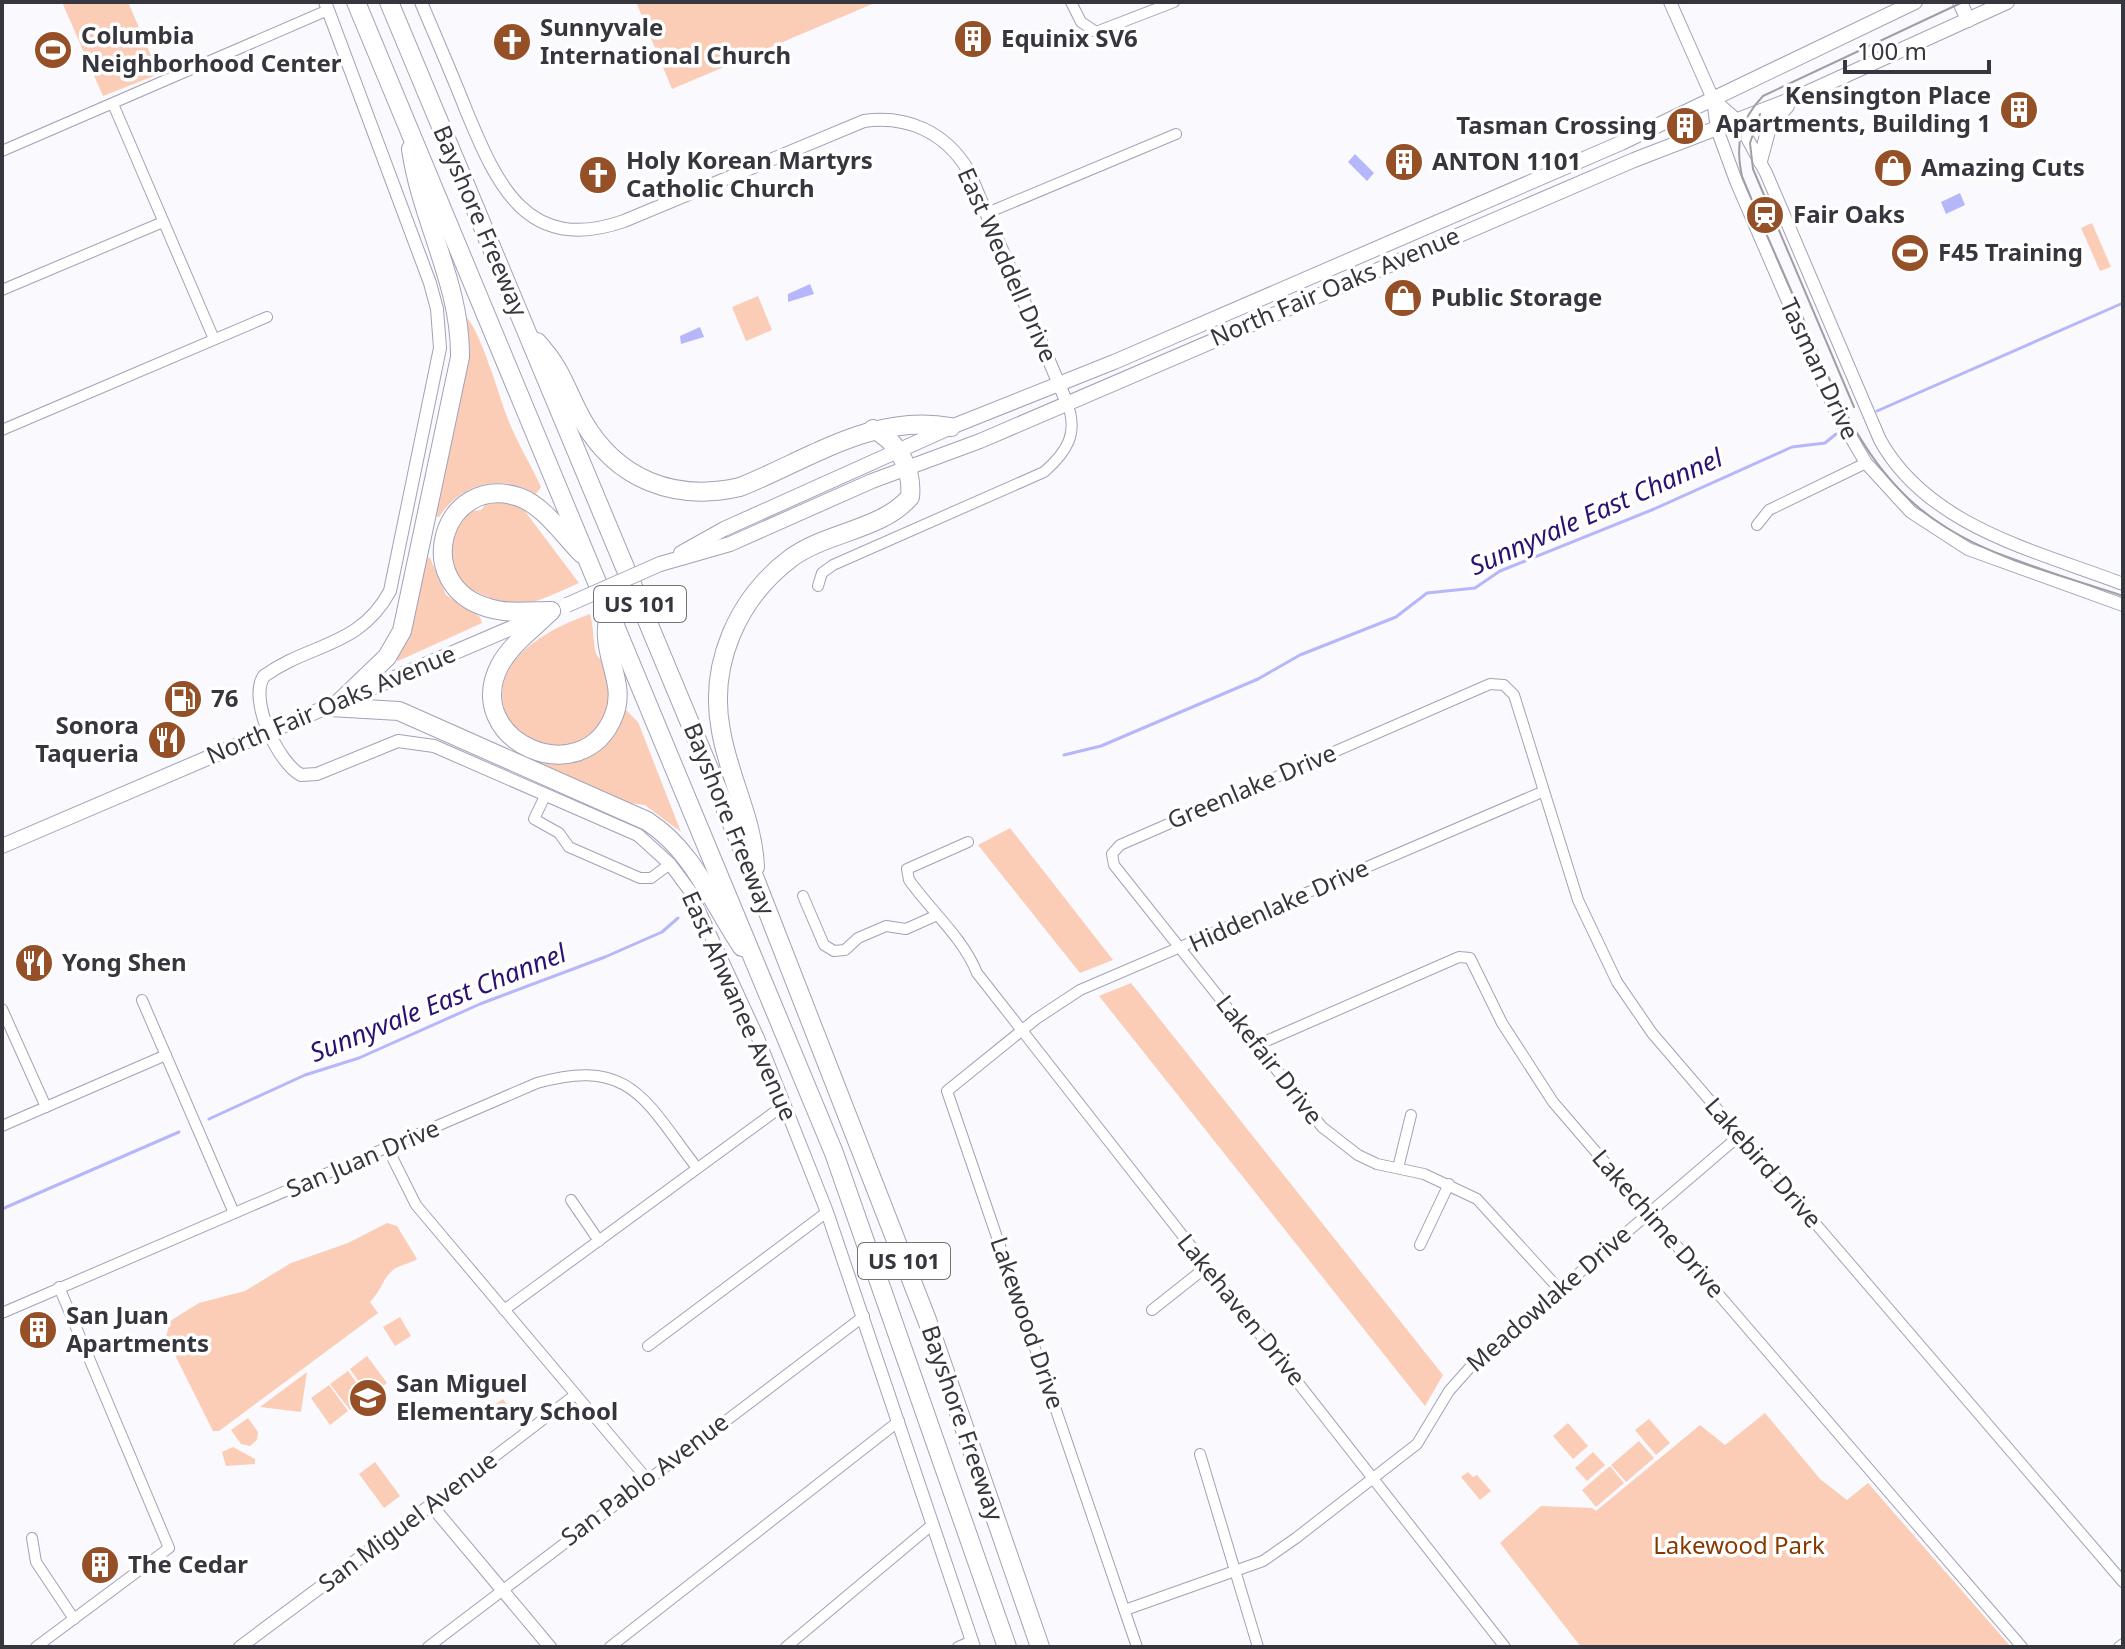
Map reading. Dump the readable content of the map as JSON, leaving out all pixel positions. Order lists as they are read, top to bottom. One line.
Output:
{"streets":{"highway":["Bayshore Freeway","US 101"],"main road":["North Fair Oaks Avenue"],"street":["East Weddell Drive","Tasman Drive","Greenlake Drive","Hiddenlake Drive","East Ahwanee Avenue","Lakefair Drive","San Juan Drive","Lakebird Drive","Lakechime Drive","Meadowlake Drive","Lakehaven Drive","Lakewood Drive","San Pablo Avenue","San Miguel Avenue"]},"crossings":[["East Weddell Drive","North Fair Oaks Avenue"],["North Fair Oaks Avenue","Tasman Drive"],["North Fair Oaks Avenue","East Ahwanee Avenue"],["Greenlake Drive","Hiddenlake Drive"],["Greenlake Drive","Lakefair Drive"],["Greenlake Drive","Lakebird Drive"],["Hiddenlake Drive","Lakefair Drive"],["Hiddenlake Drive","Lakebird Drive"],["Hiddenlake Drive","Lakehaven Drive"],["Hiddenlake Drive","Lakewood Drive"],["East Ahwanee Avenue","San Pablo Avenue"],["Lakefair Drive","Lakechime Drive"],["Lakefair Drive","Meadowlake Drive"],["Lakebird Drive","Meadowlake Drive"],["Lakechime Drive","Meadowlake Drive"],["Meadowlake Drive","Lakehaven Drive"],["Meadowlake Drive","Lakewood Drive"],["Lakehaven Drive","Lakewood Drive"]],"water":["Sunnyvale East Channel"],"parks":["Lakewood Park"],"places":{"building":["Equinix SV6","Kensington Place Apartments, Building 1","Tasman Crossing","ANTON 1101","San Juan Apartments","The Cedar"],"church":["Sunnyvale International Church","Holy Korean Martyrs Catholic Church"],"sports":["Columbia Neighborhood Center","F45 Training"],"shop":["Amazing Cuts","Public Storage"],"station":["Fair Oaks"],"fuel station":["76"],"restaurant":["Sonora Taqueria","Yong Shen"],"school or university":["San Miguel Elementary School"]},"scale_bar":"100 m"}
